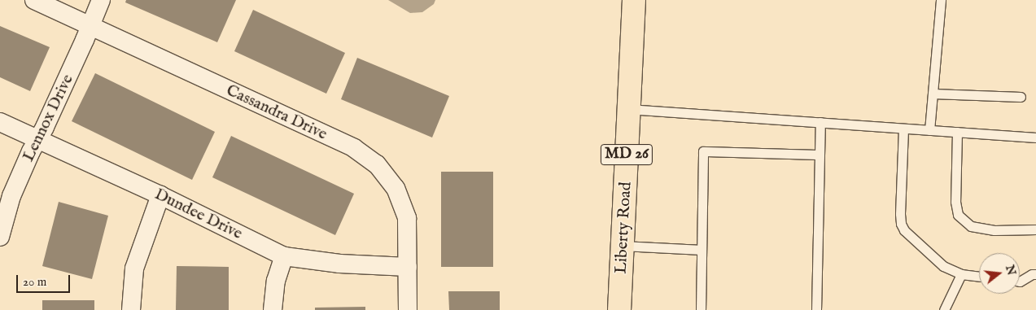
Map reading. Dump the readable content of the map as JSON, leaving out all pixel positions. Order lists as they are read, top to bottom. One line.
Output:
{"streets":{"main road":["MD 26","Liberty Road"],"street":["Cassandra Drive","Lennox Drive","Dundee Drive"]},"crossings":[["Cassandra Drive","Lennox Drive"],["Cassandra Drive","Dundee Drive"],["Lennox Drive","Dundee Drive"]],"scale_bar":"20 m","north":"right"}
